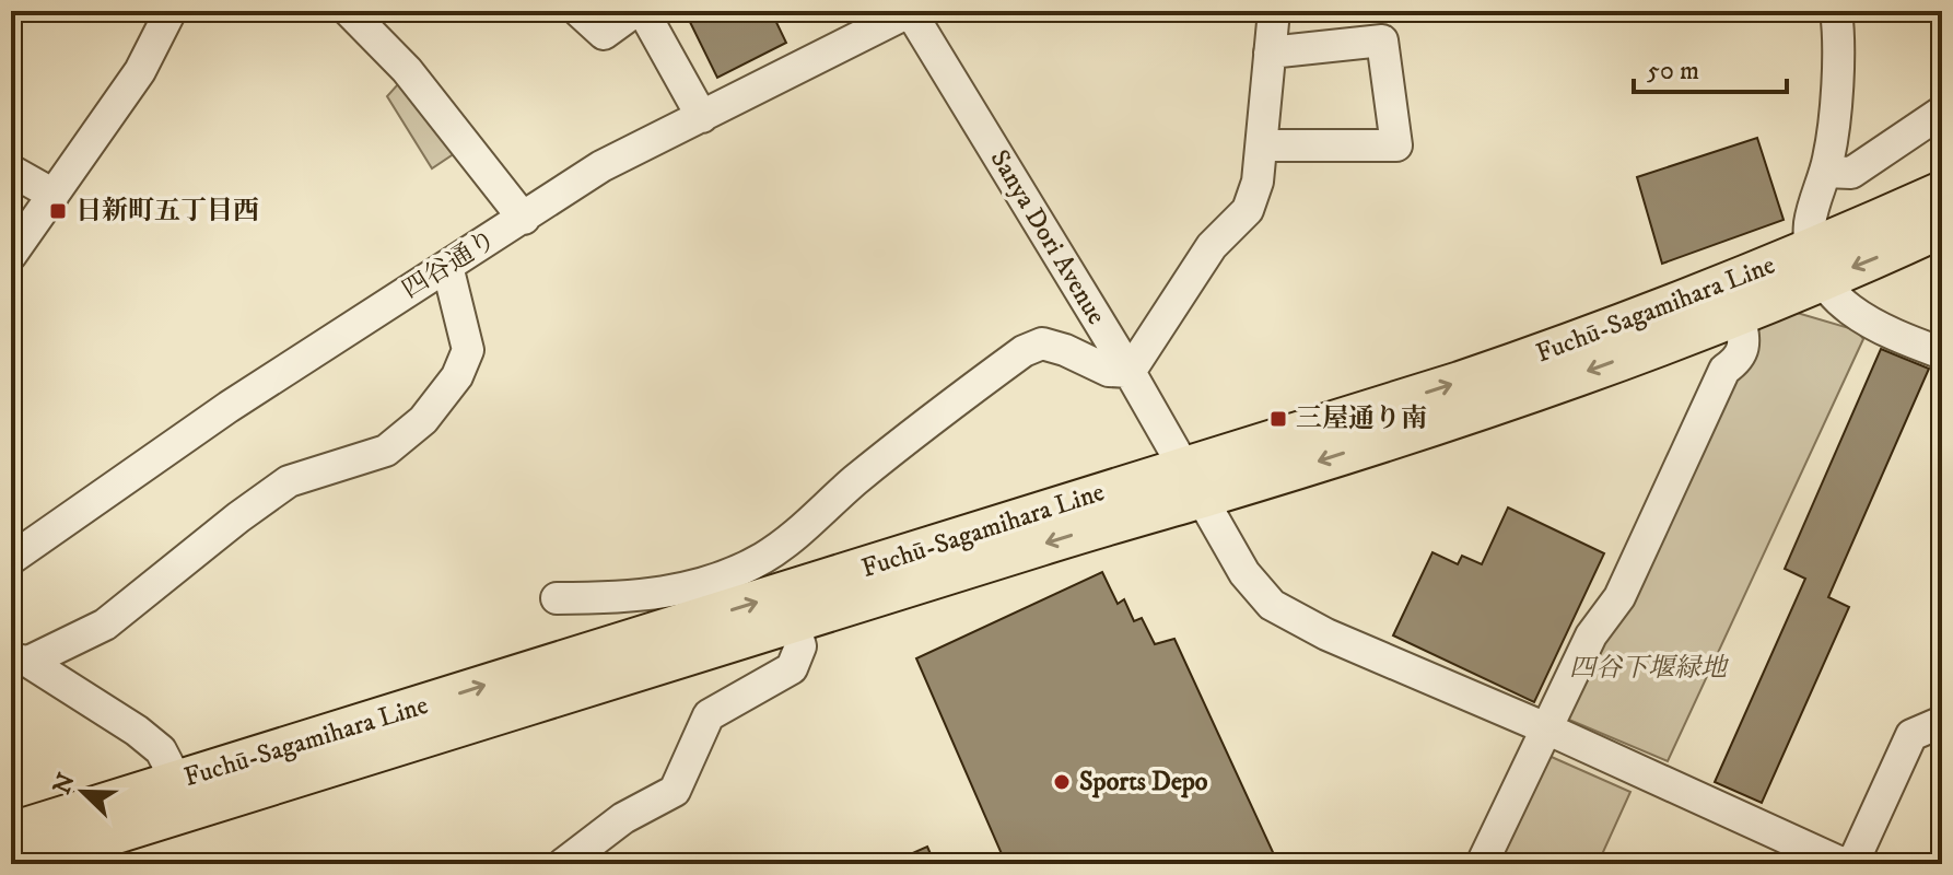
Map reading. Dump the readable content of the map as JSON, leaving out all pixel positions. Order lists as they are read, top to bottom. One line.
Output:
{"streets":{"main road":["Fuchū-Sagamihara Line"],"street":["Sanya Dori Avenue","四谷通り"]},"crossings":[["Sanya Dori Avenue","四谷通り"],["Sanya Dori Avenue","Fuchū-Sagamihara Line"]],"parks":["四谷下堰緑地"],"places":{"transit":["日新町五丁目西","三屋通り南"],"other":["Sports Depo"]},"scale_bar":"50 m","north":"top left"}
